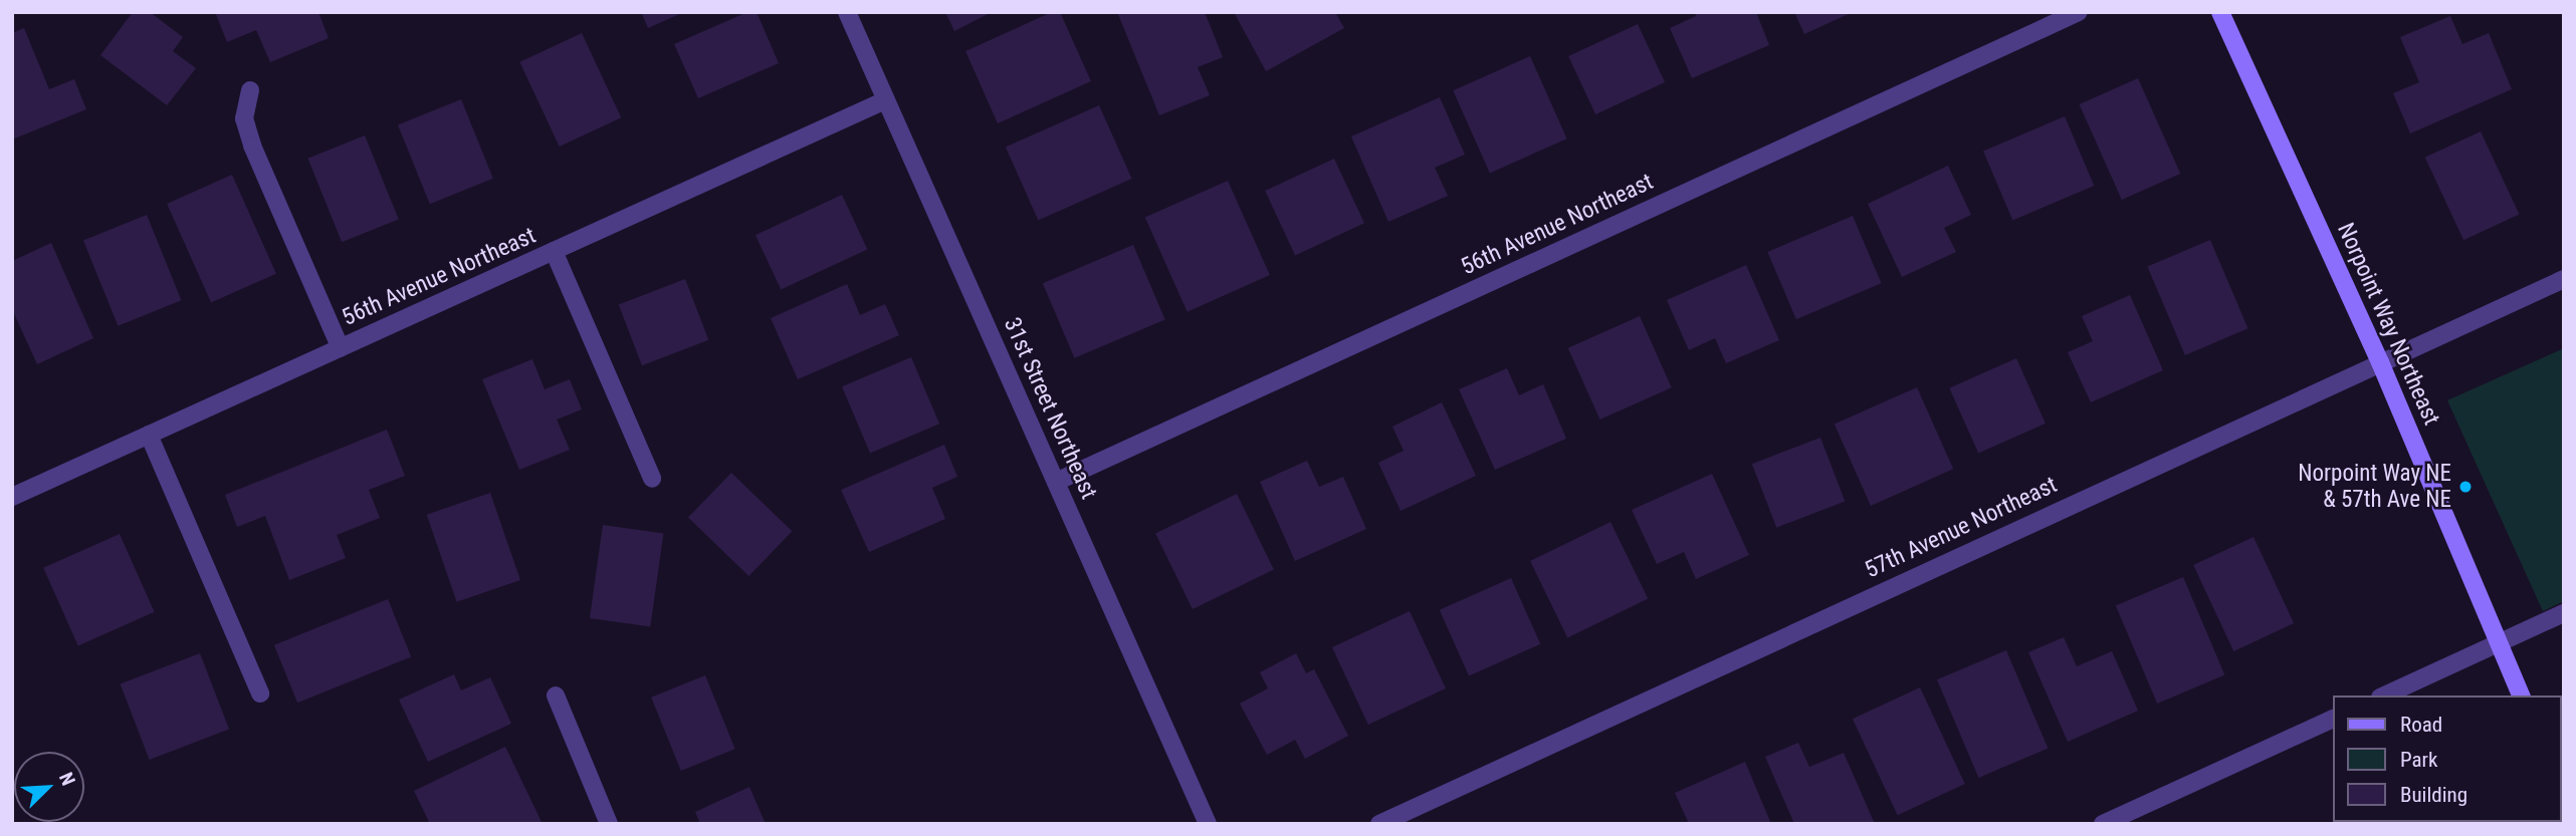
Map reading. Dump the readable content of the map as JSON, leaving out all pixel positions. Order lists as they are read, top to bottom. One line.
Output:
{"streets":{"street":["56th Avenue Northeast","Norpoint Way Northeast","31st Street Northeast","57th Avenue Northeast"]},"crossings":[["56th Avenue Northeast","31st Street Northeast"],["Norpoint Way Northeast","57th Avenue Northeast"]],"places":["Norpoint Way NE & 57th Ave NE"],"legend":["Road","Park","Building"],"north":"top right"}
